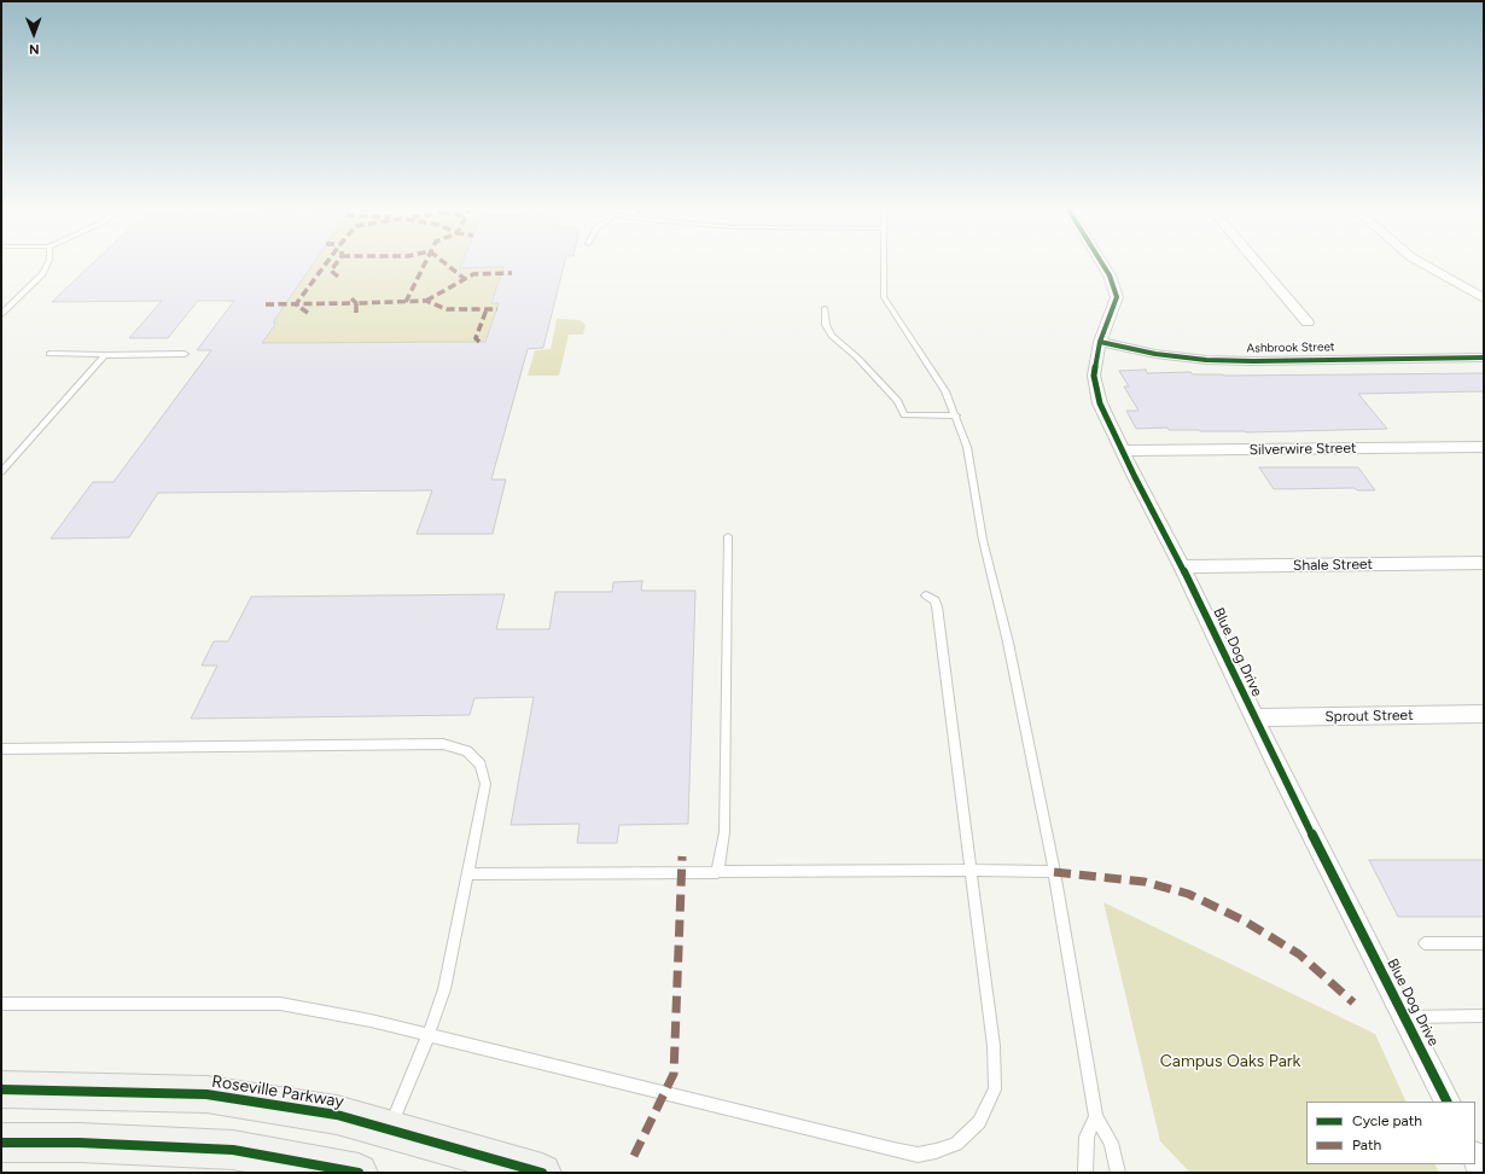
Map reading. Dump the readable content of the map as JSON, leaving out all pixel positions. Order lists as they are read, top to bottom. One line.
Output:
{"streets":{"street":["Ashbrook Street","Silverwire Street","Shale Street","Blue Dog Drive","Sprout Street","Roseville Parkway"]},"crossings":[["Ashbrook Street","Blue Dog Drive"],["Silverwire Street","Blue Dog Drive"],["Shale Street","Blue Dog Drive"],["Blue Dog Drive","Sprout Street"]],"parks":["Campus Oaks Park"],"legend":["Cycle path","Path"],"north":"bottom"}
